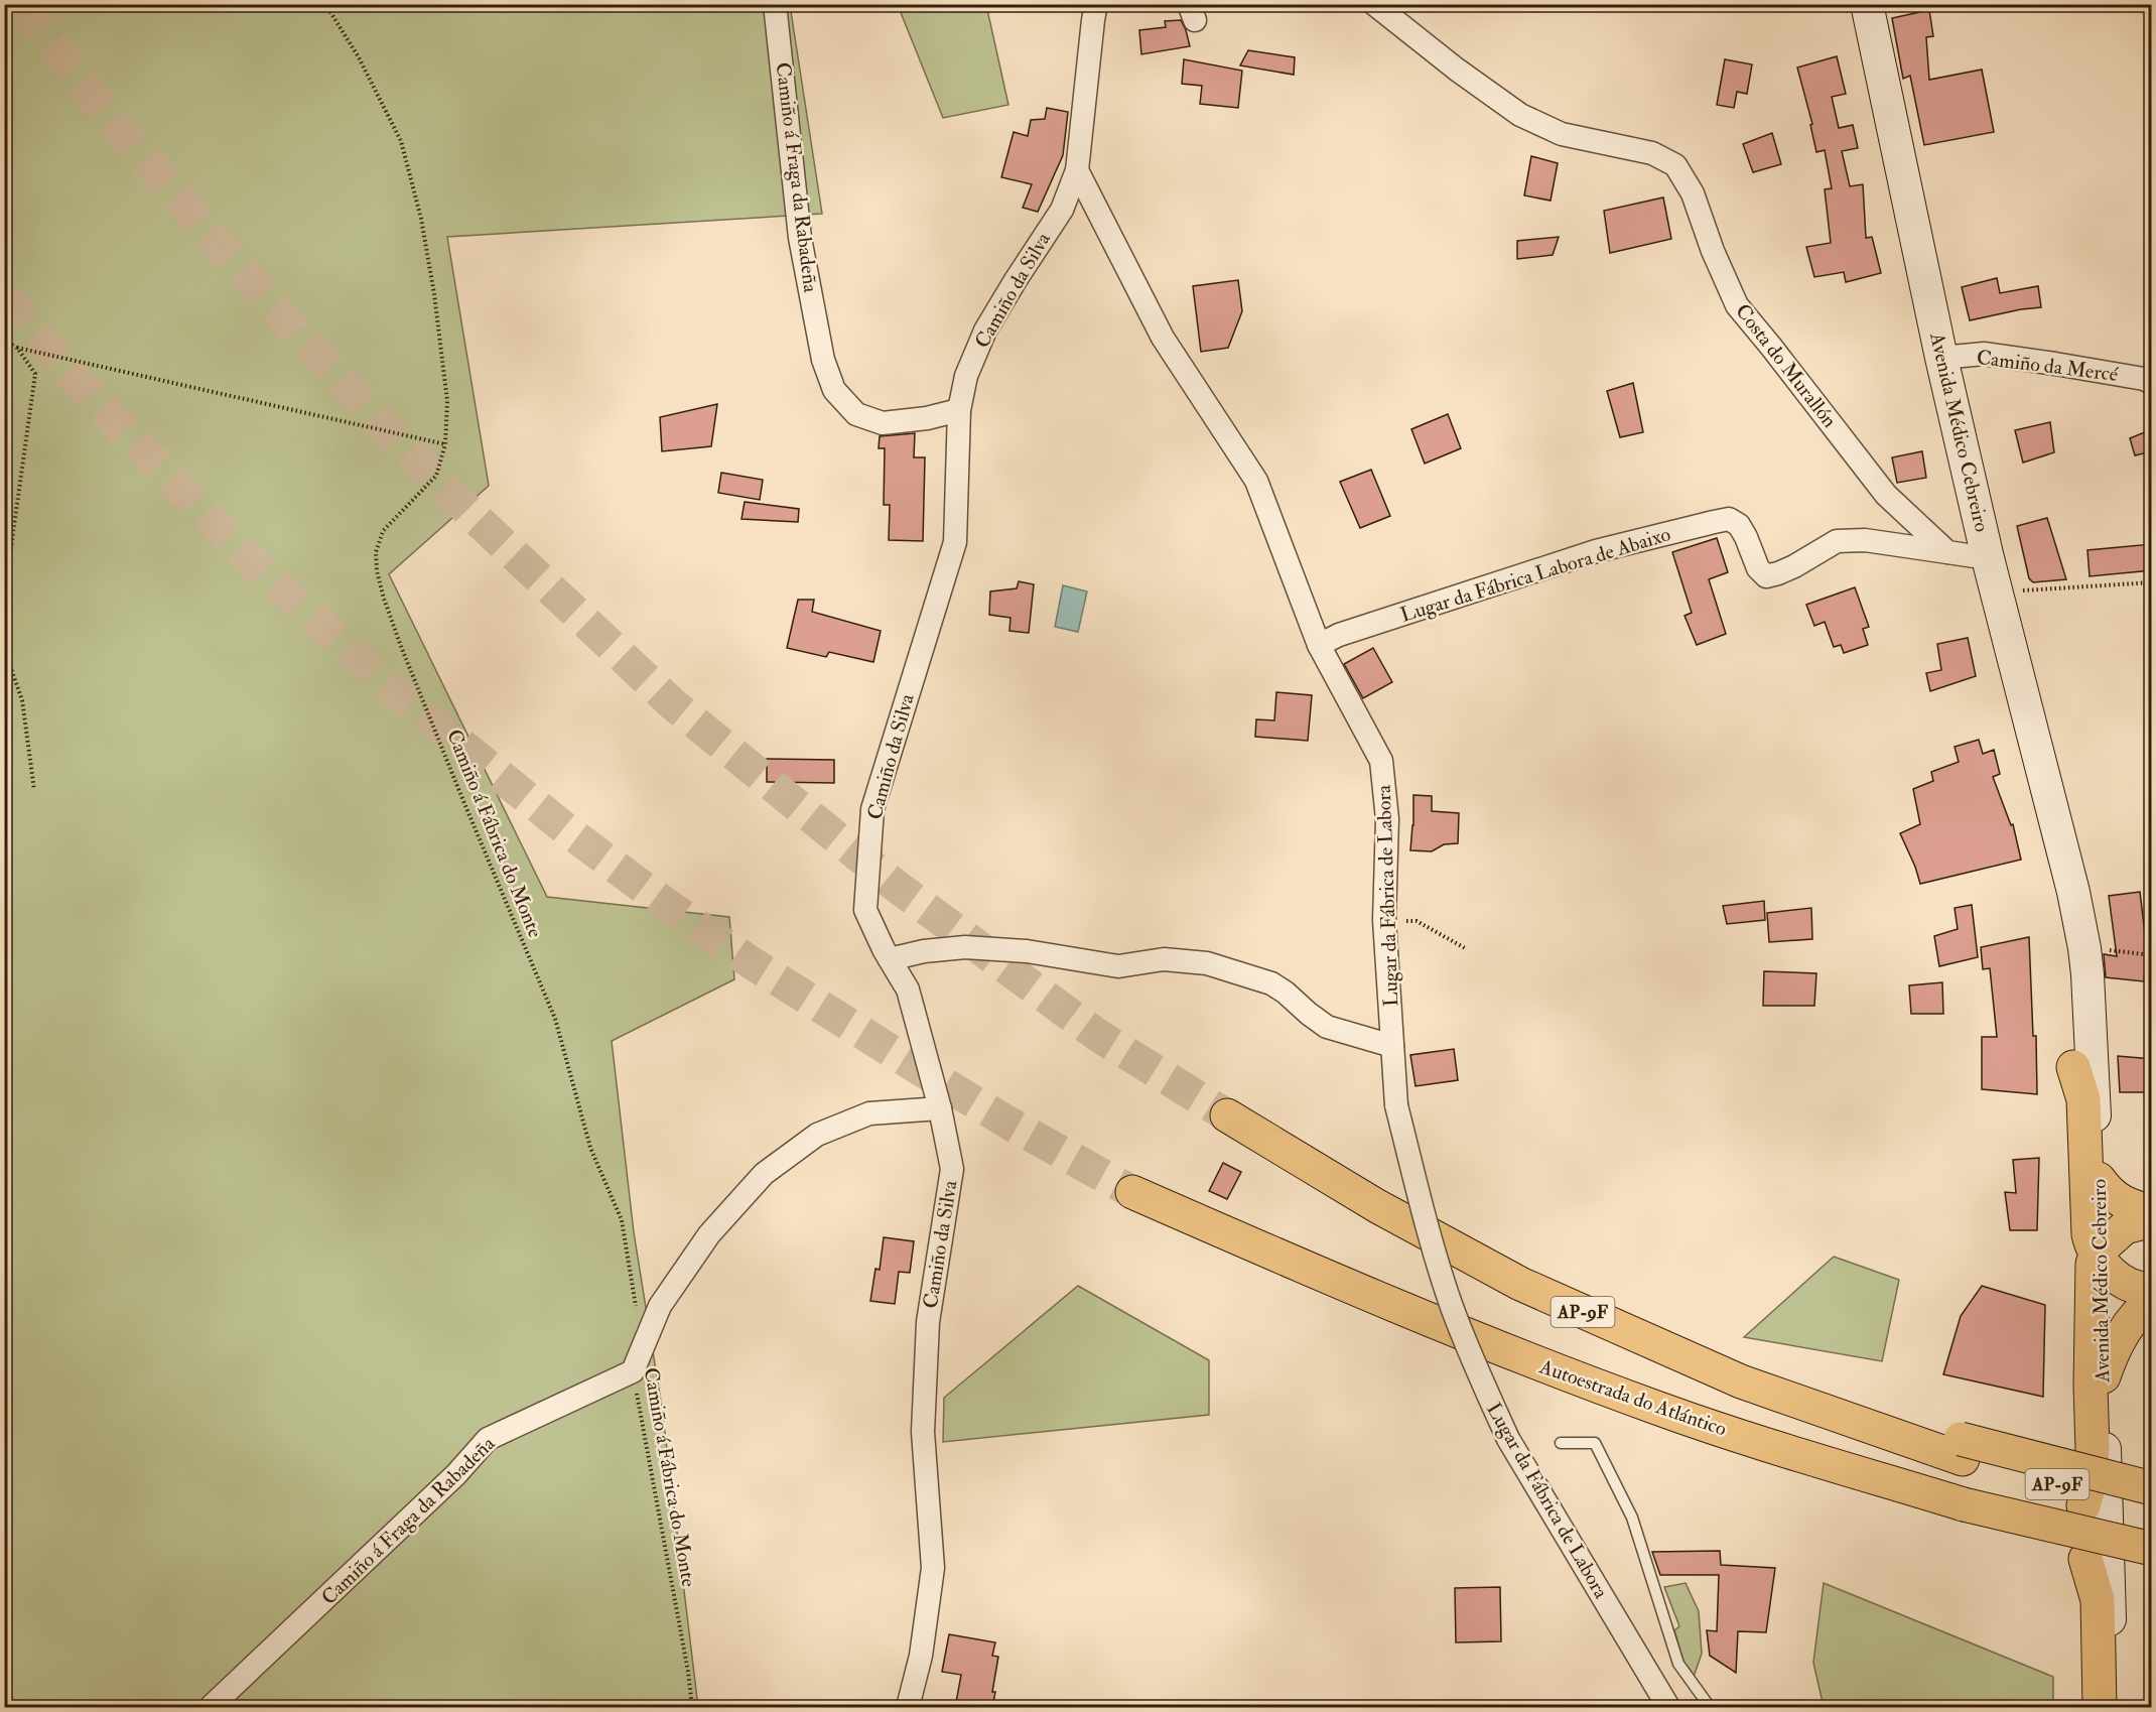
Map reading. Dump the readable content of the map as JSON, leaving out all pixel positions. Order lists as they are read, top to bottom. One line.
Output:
{"streets":{"highway":["AP-9F","Autoestrada do Atlántico"],"main road":["Avenida Médico Cebreiro"],"street":["Camiño á Fraga da Rabadeña","Camiño da Silva","Costa do Murallón","Camiño da Mercé","Lugar da Fábrica Labora de Abaixo","Lugar da Fábrica de Labora"],"path":["Camiño á Fábrica do Monte"]},"crossings":[["Camiño á Fraga da Rabadeña","Camiño da Silva"],["Camiño á Fraga da Rabadeña","Camiño á Fábrica do Monte"],["Camiño da Silva","Lugar da Fábrica de Labora"],["Costa do Murallón","Lugar da Fábrica Labora de Abaixo"],["Camiño da Mercé","Avenida Médico Cebreiro"],["Lugar da Fábrica Labora de Abaixo","Lugar da Fábrica de Labora"]]}
